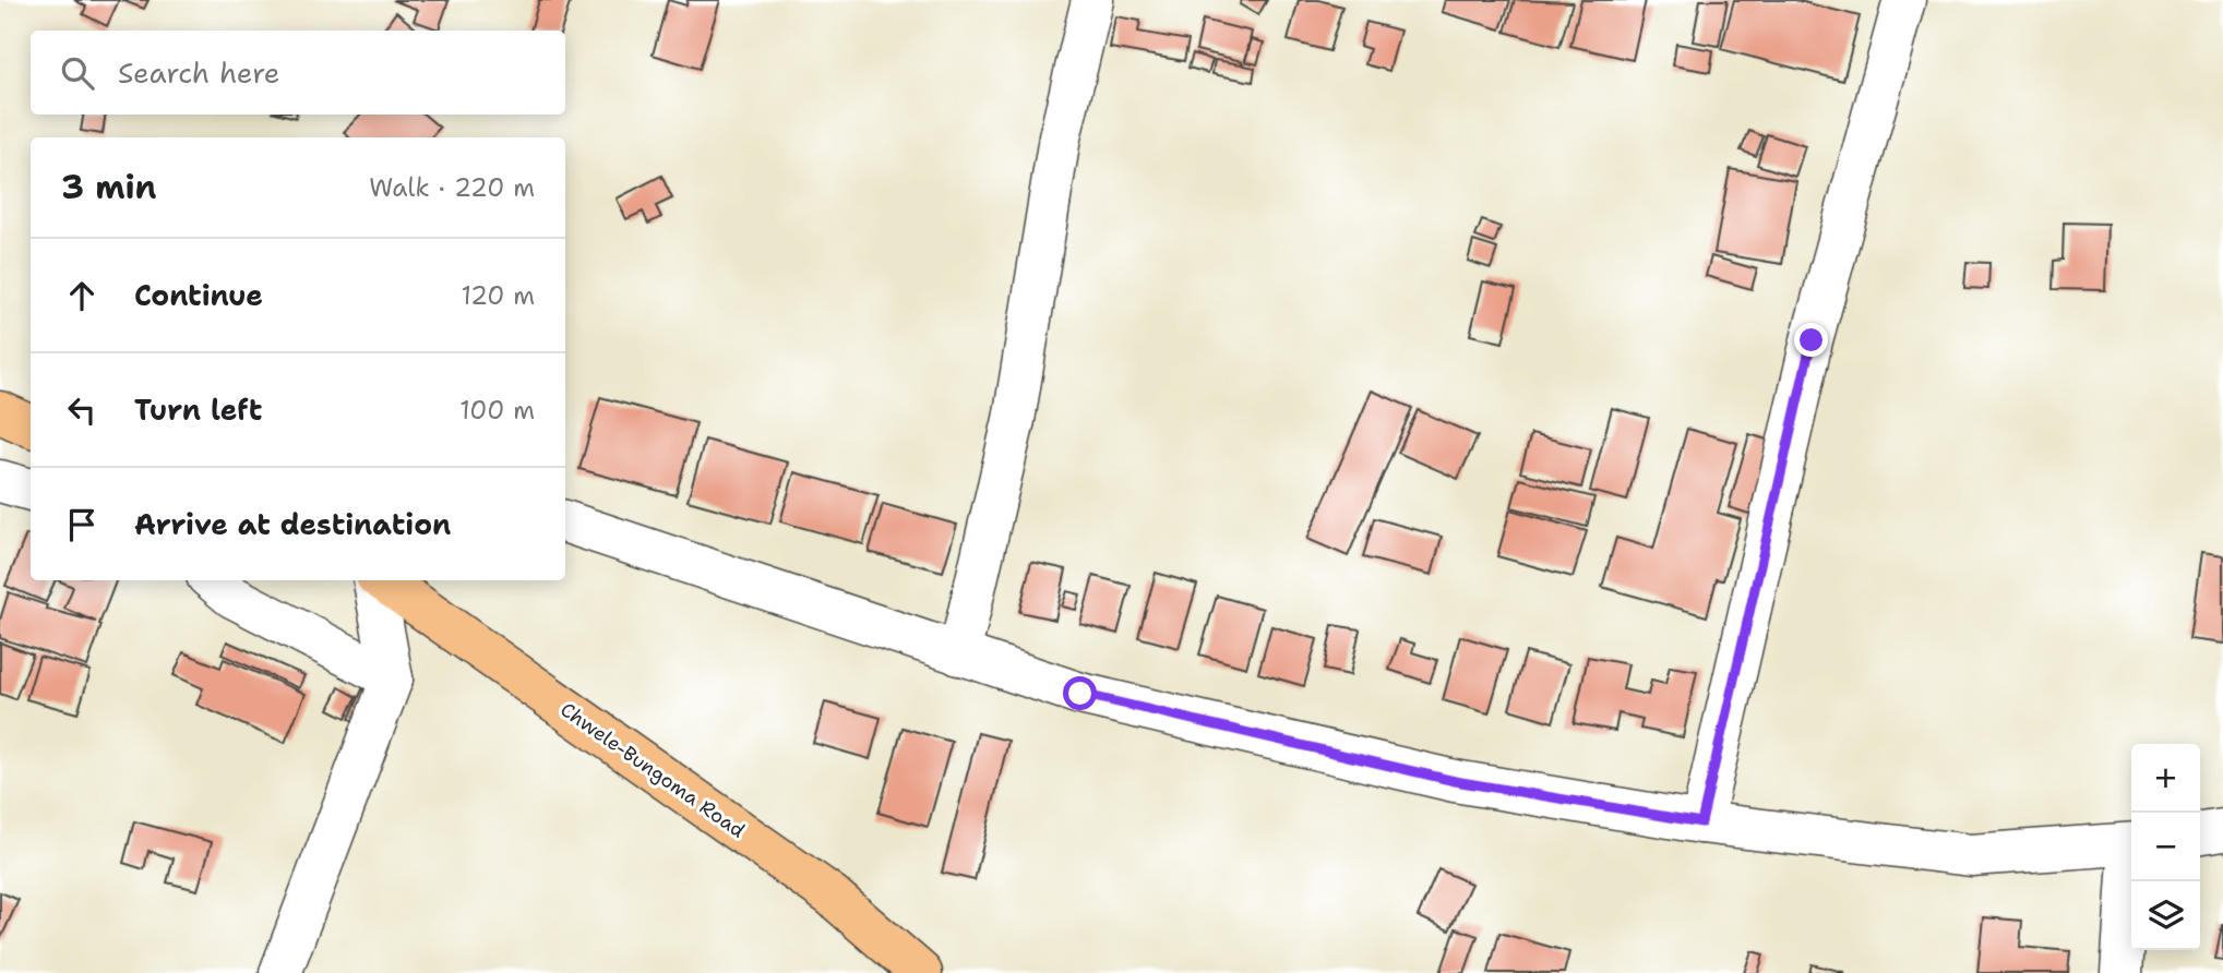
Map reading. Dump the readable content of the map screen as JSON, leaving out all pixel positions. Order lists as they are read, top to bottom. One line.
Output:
{"streets":{"main road":["Chwele-Bungoma Road"]},"page":{"search":"Search here","heading":["3 min","Walk · 220 m"],"list":[["Continue","120 m"],["Turn left","100 m"],"Arrive at destination"],"map_buttons":["+","−"]}}
